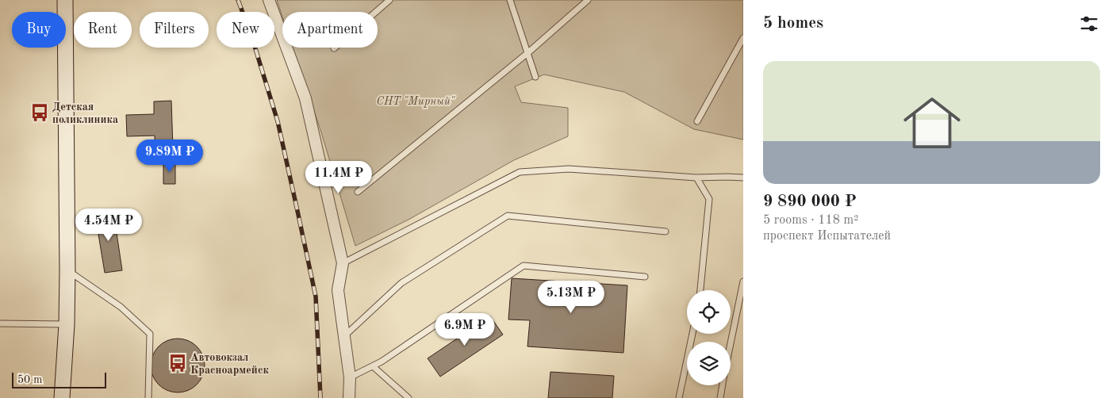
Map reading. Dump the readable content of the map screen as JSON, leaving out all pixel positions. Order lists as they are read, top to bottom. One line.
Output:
{"parks":["СНТ \"Мирный\""],"places":{"bus stop":["Детская поликлиника","Автовокзал Красноармейск"]},"scale_bar":"50 m","page":{"heading":"5 homes","chip":["Buy","Rent","Filters","New","Apartment"],"list":[{"name":"9 890 000 ₽","note":"5 rooms · 118 m² · проспект Испытателей"}],"price":["9.89M ₽","11.4M ₽","4.54M ₽","5.13M ₽","6.9M ₽"],"scale":"50 m"}}
